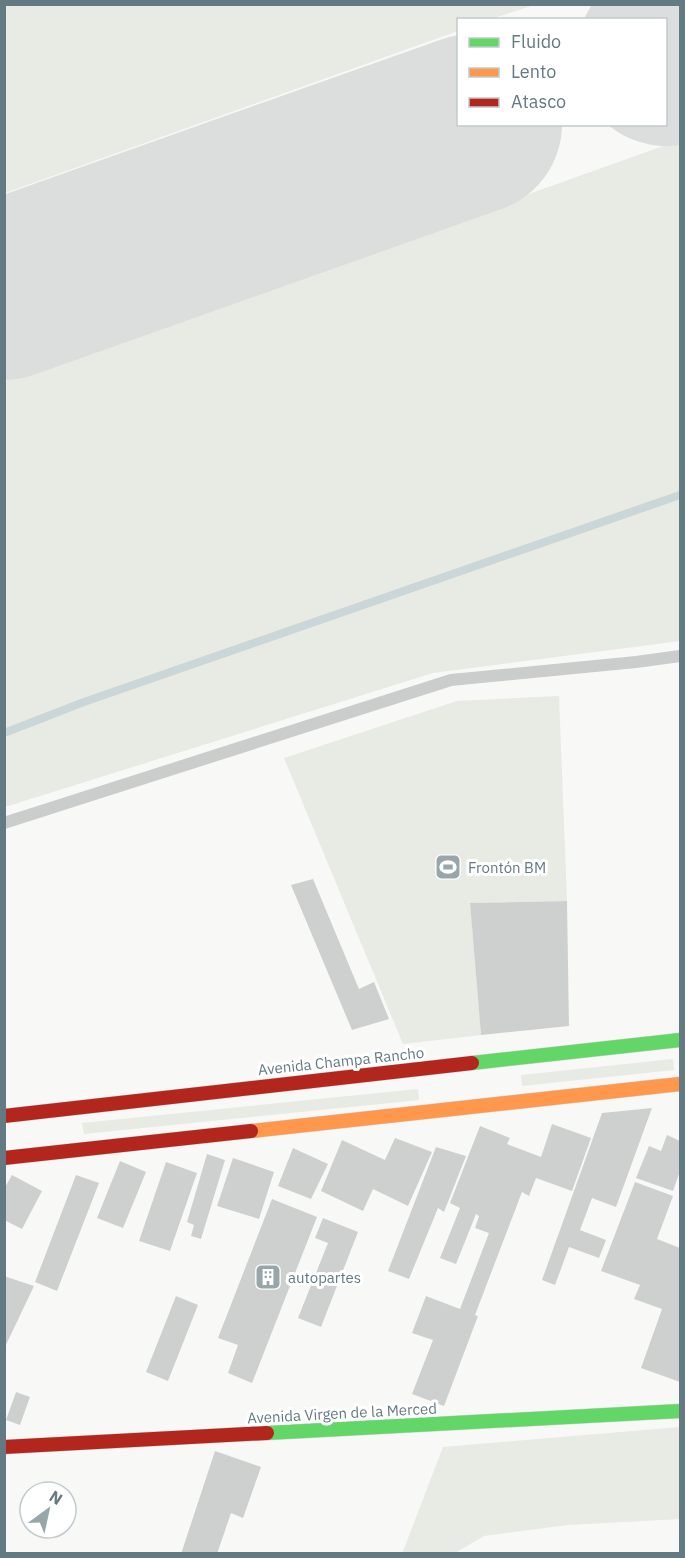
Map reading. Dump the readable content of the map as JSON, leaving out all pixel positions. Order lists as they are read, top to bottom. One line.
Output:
{"streets":{"main road":["Avenida Champa Rancho","Avenida Virgen de la Merced"]},"places":{"sports":["Frontón BM"],"building":["autopartes"]},"legend":["Fluido","Lento","Atasco"],"north":"top right"}
